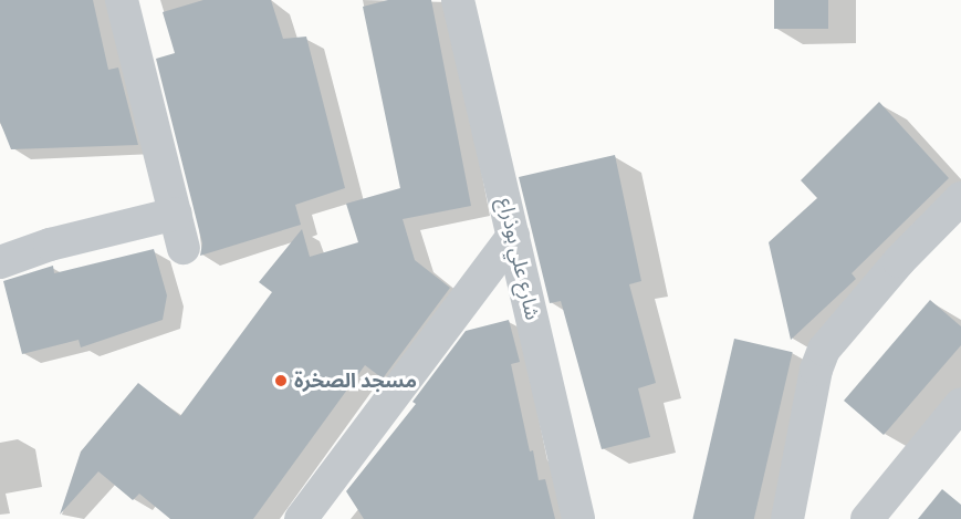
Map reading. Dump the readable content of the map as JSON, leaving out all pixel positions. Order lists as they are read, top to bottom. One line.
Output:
{"streets":{"street":["شارع علي بوذراع"]},"places":["مسجد الصخرة"]}
